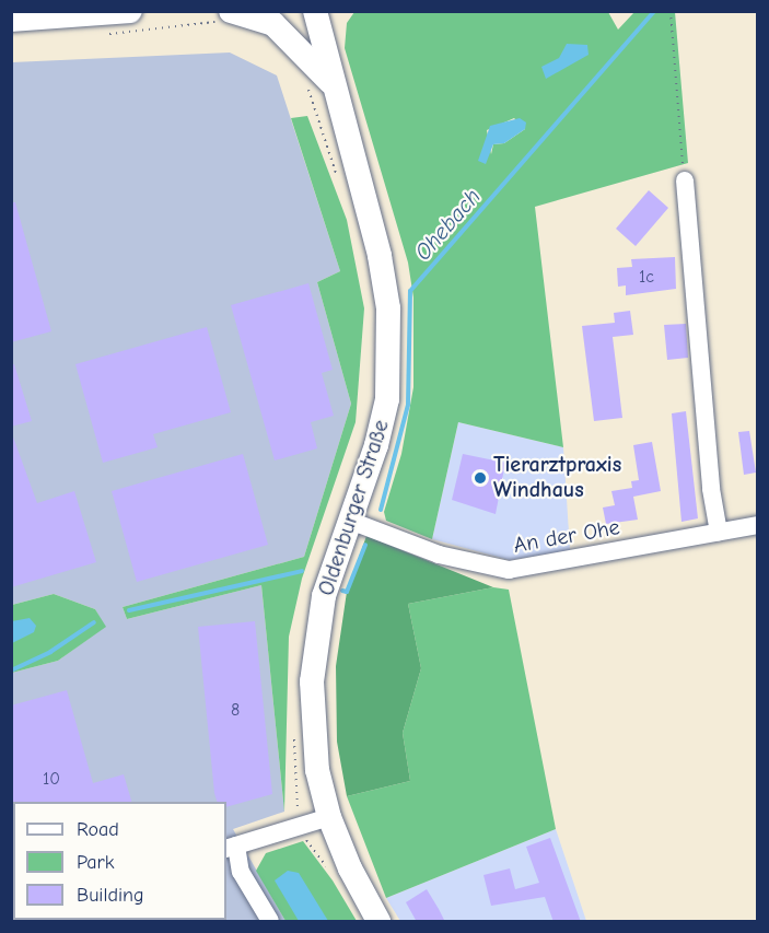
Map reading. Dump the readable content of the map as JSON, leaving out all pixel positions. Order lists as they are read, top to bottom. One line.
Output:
{"streets":{"main road":["Oldenburger Straße"],"street":["An der Ohe"]},"crossings":[["Oldenburger Straße","An der Ohe"]],"water":["Ohebach"],"places":["Tierarztpraxis Windhaus"],"house_numbers":["1c","8","10"],"legend":["Road","Park","Building"]}
